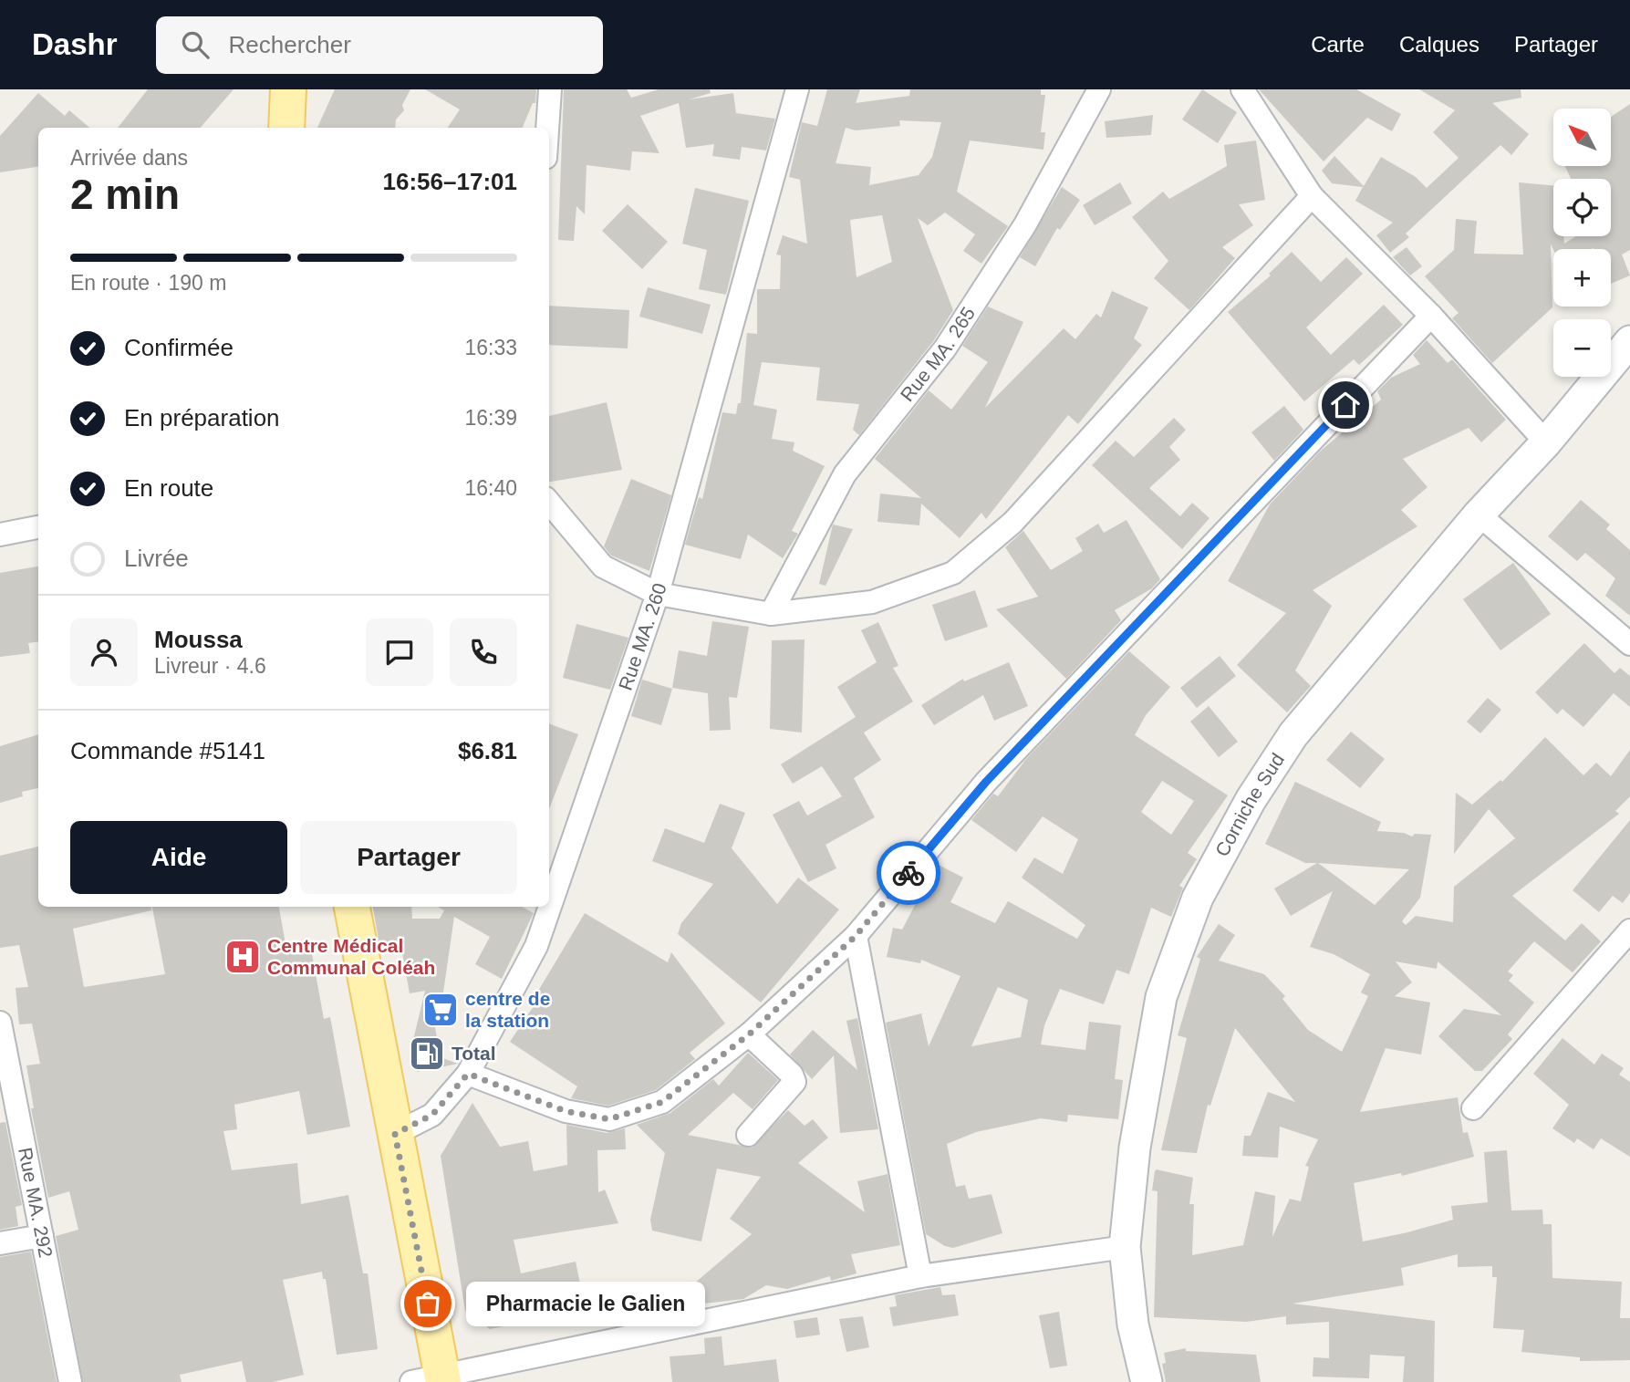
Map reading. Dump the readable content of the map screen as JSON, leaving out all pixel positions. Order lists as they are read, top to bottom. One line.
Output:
{"streets":{"main road":["Corniche Sud"],"street":["Rue MA. 265","Rue MA. 260","Rue MA. 292"]},"places":{"hospital":["Centre Médical Communal Coléah"],"supermarket":["centre de la station"],"fuel station":["Total"],"other":["Pharmacie le Galien"]},"north":"top left","page":{"header":"Dashr","search":"Rechercher","nav":["Carte","Calques","Partager"],"map_buttons":["+","−"],"heading":["2 min","Arrivée dans","16:56–17:01"],"panel":["Moussa","Livreur · 4.6","Commande #5141","$6.81"],"bar":"En route · 190 m","list":[["Confirmée","16:33"],["En préparation","16:39"],["En route","16:40"],"Livrée"],"buttons":["Aide","Partager"],"bubble":"Pharmacie le Galien"}}
